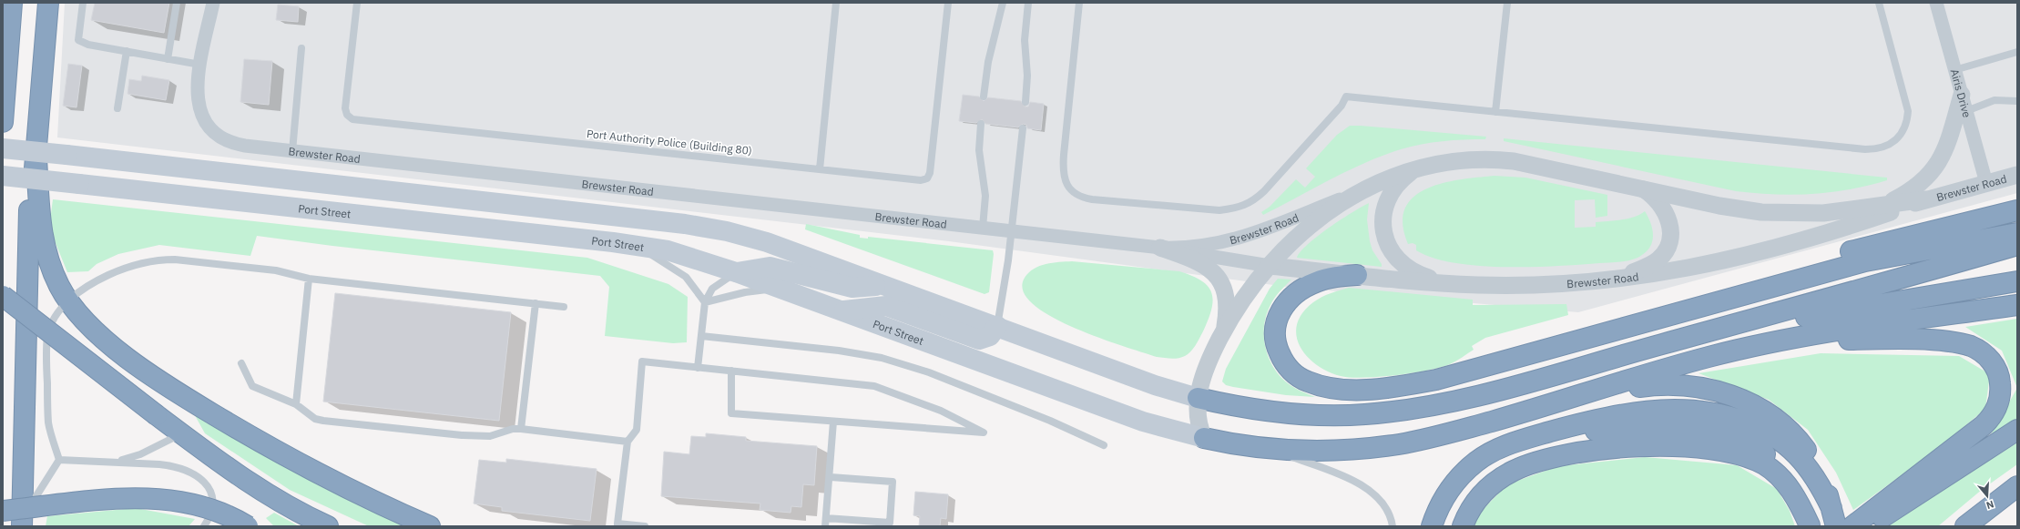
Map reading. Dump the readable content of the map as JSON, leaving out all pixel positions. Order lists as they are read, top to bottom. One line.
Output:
{"streets":{"main road":["Port Street"],"street":["Airis Drive","Brewster Road"],"lane":["Port Authority Police (Building 80)"]},"crossings":[["Airis Drive","Brewster Road"],["Brewster Road","Port Street"]],"north":"bottom"}
